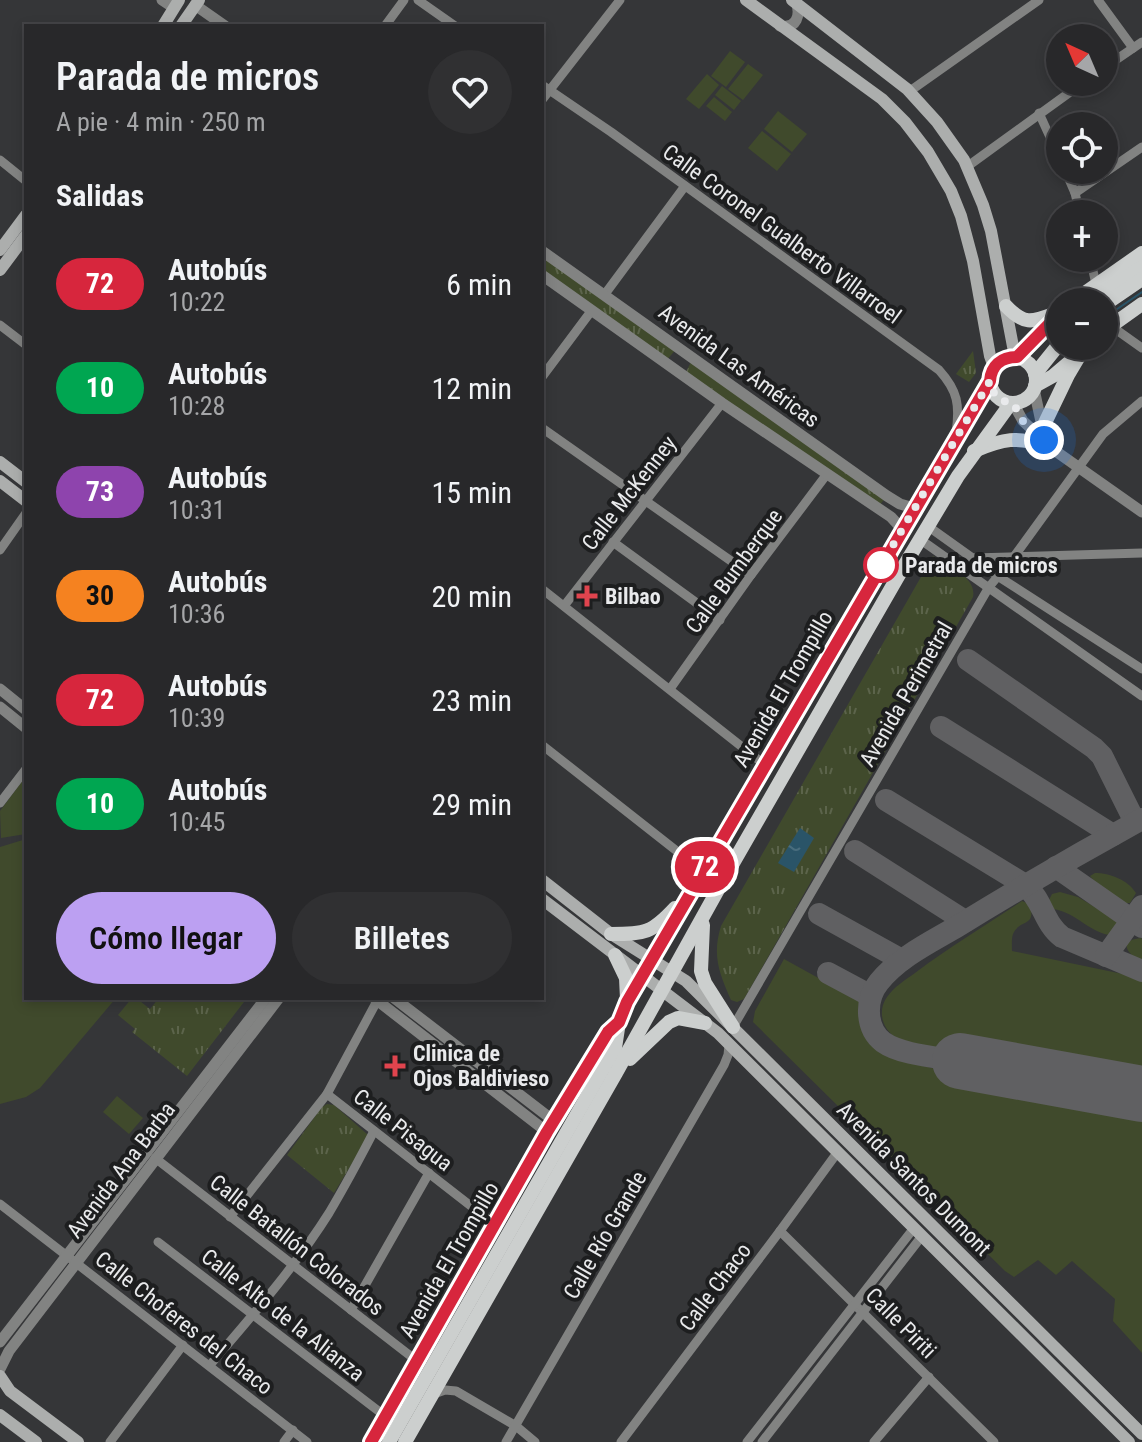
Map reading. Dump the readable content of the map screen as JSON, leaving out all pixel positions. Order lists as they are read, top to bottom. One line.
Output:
{"streets":{"main road":["Avenida El Trompillo","Avenida Santos Dumont"],"street":["Calle Coronel Gualberto Villarroel","Avenida Las Américas","Calle McKenney","Calle Bumberque","Avenida Perimetral","Calle Pisagua","Avenida Ana Barba","Calle Río Grande","Calle Batallón Colorados","Calle Chaco","Calle Alto de la Alianza","Calle Choferes del Chaco","Calle Piriti"]},"crossings":[["Calle Coronel Gualberto Villarroel","Avenida El Trompillo"],["Avenida Las Américas","Calle McKenney"],["Avenida Las Américas","Calle Bumberque"],["Avenida Las Américas","Avenida El Trompillo"],["Avenida El Trompillo","Calle Pisagua"],["Avenida El Trompillo","Avenida Santos Dumont"],["Avenida El Trompillo","Calle Batallón Colorados"],["Avenida El Trompillo","Calle Alto de la Alianza"],["Avenida Perimetral","Avenida Santos Dumont"],["Avenida Ana Barba","Calle Batallón Colorados"],["Avenida Ana Barba","Calle Choferes del Chaco"],["Avenida Santos Dumont","Calle Río Grande"],["Avenida Santos Dumont","Calle Chaco"],["Calle Chaco","Calle Piriti"]],"places":{"other":["Parada de micros"],"health":["Bilbao","Clinica de Ojos Baldivieso"]},"lines":["bus line 72"],"north":"top left","page":{"on_map":"72","map_buttons":["+","−"],"heading":[["Parada de micros","A pie · 4 min · 250 m"],"Salidas"],"list":[{"mark":"72","name":"Autobús","note":"10:22","value":"6 min"},{"mark":"10","name":"Autobús","note":"10:28","value":"12 min"},{"mark":"73","name":"Autobús","note":"10:31","value":"15 min"},{"mark":"30","name":"Autobús","note":"10:36","value":"20 min"},{"mark":"72","name":"Autobús","note":"10:39","value":"23 min"},{"mark":"10","name":"Autobús","note":"10:45","value":"29 min"}],"buttons":["Cómo llegar","Billetes"]}}
